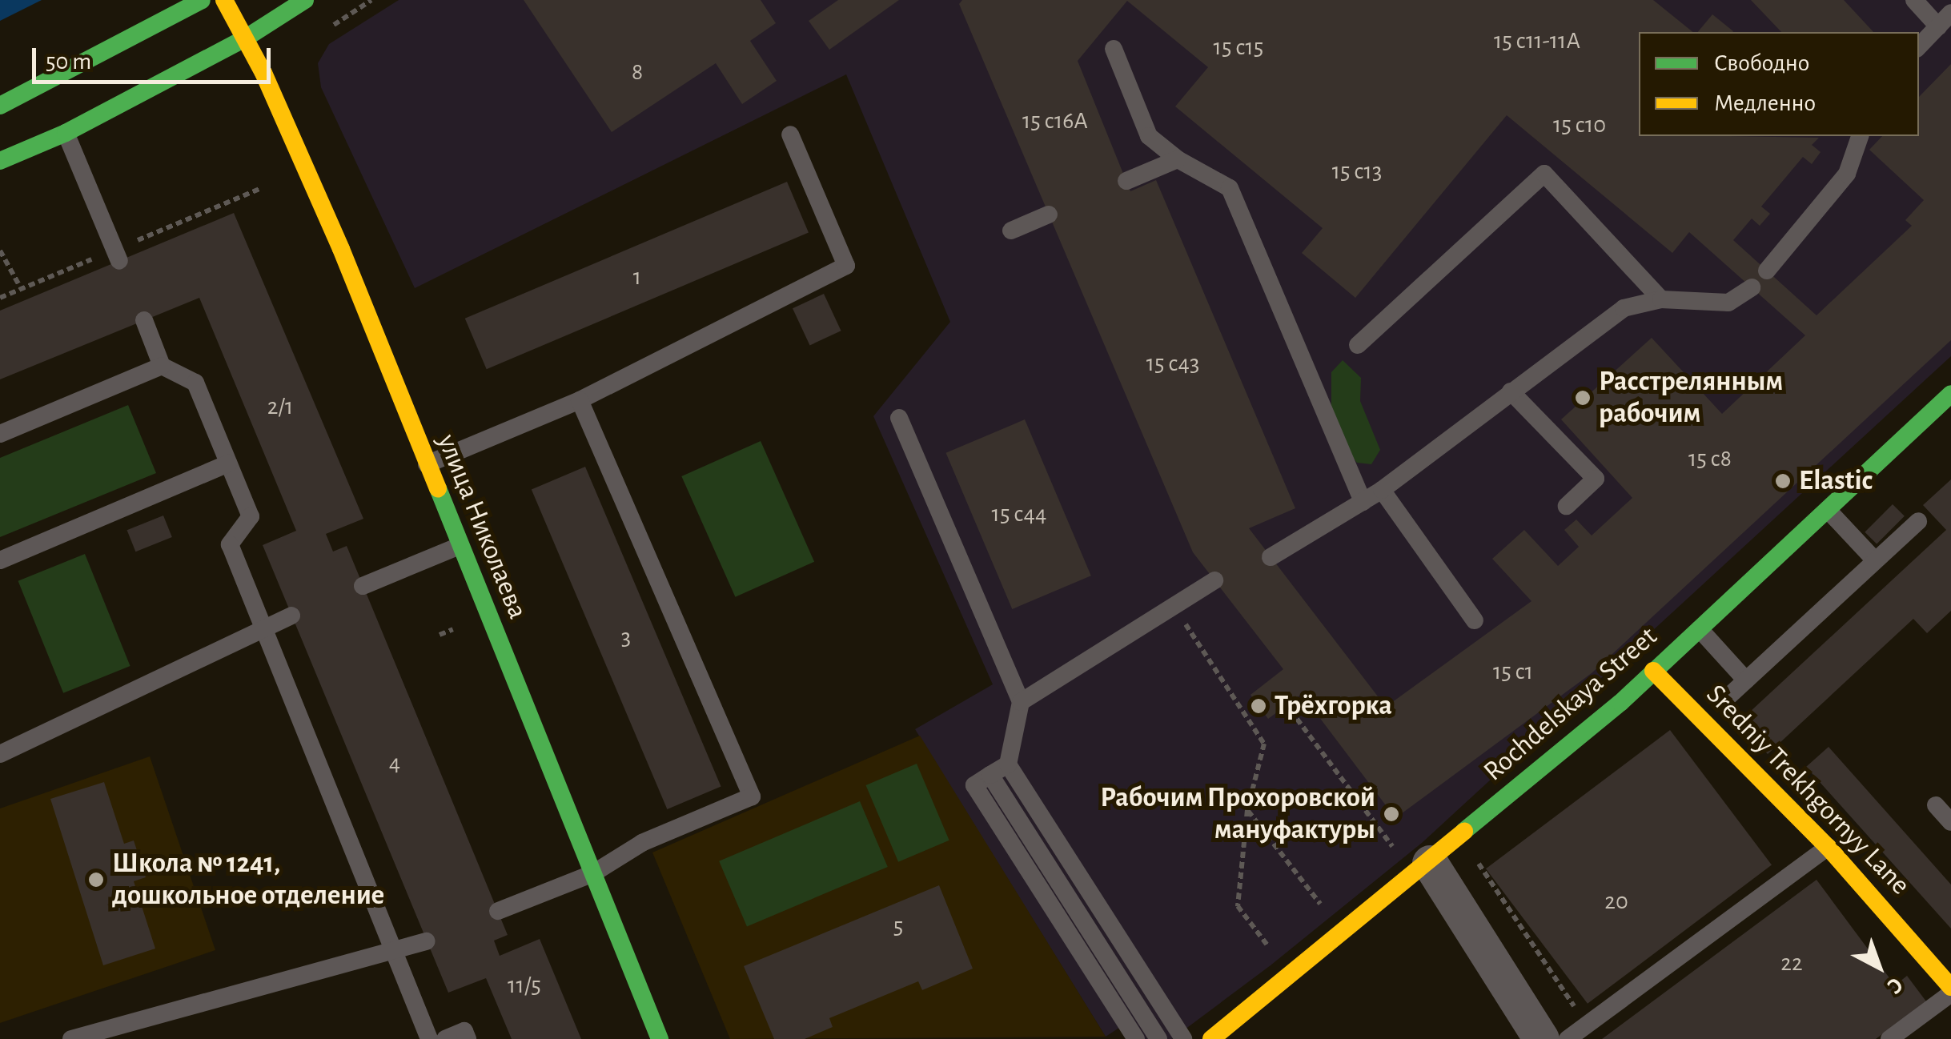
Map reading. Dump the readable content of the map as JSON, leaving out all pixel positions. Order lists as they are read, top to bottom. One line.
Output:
{"streets":{"street":["улица Николаева","Rochdelskaya Street","Sredniy Trekhgornyy Lane"]},"crossings":[["Rochdelskaya Street","Sredniy Trekhgornyy Lane"]],"places":["Расстрелянным рабочим","Elastic","Трёхгорка","Рабочим Прохоровской мануфактуры","Школа № 1241, дошкольное отделение"],"house_numbers":["15 с11-11А","15 с15","8","15 с16А","15 с10","15 с13","1","15 с43","2/1","15 с8","15 с44","3","15 с1","4","20","5","22","11/5"],"legend":["Свободно","Медленно"],"scale_bar":"50 m","north":"bottom right"}
